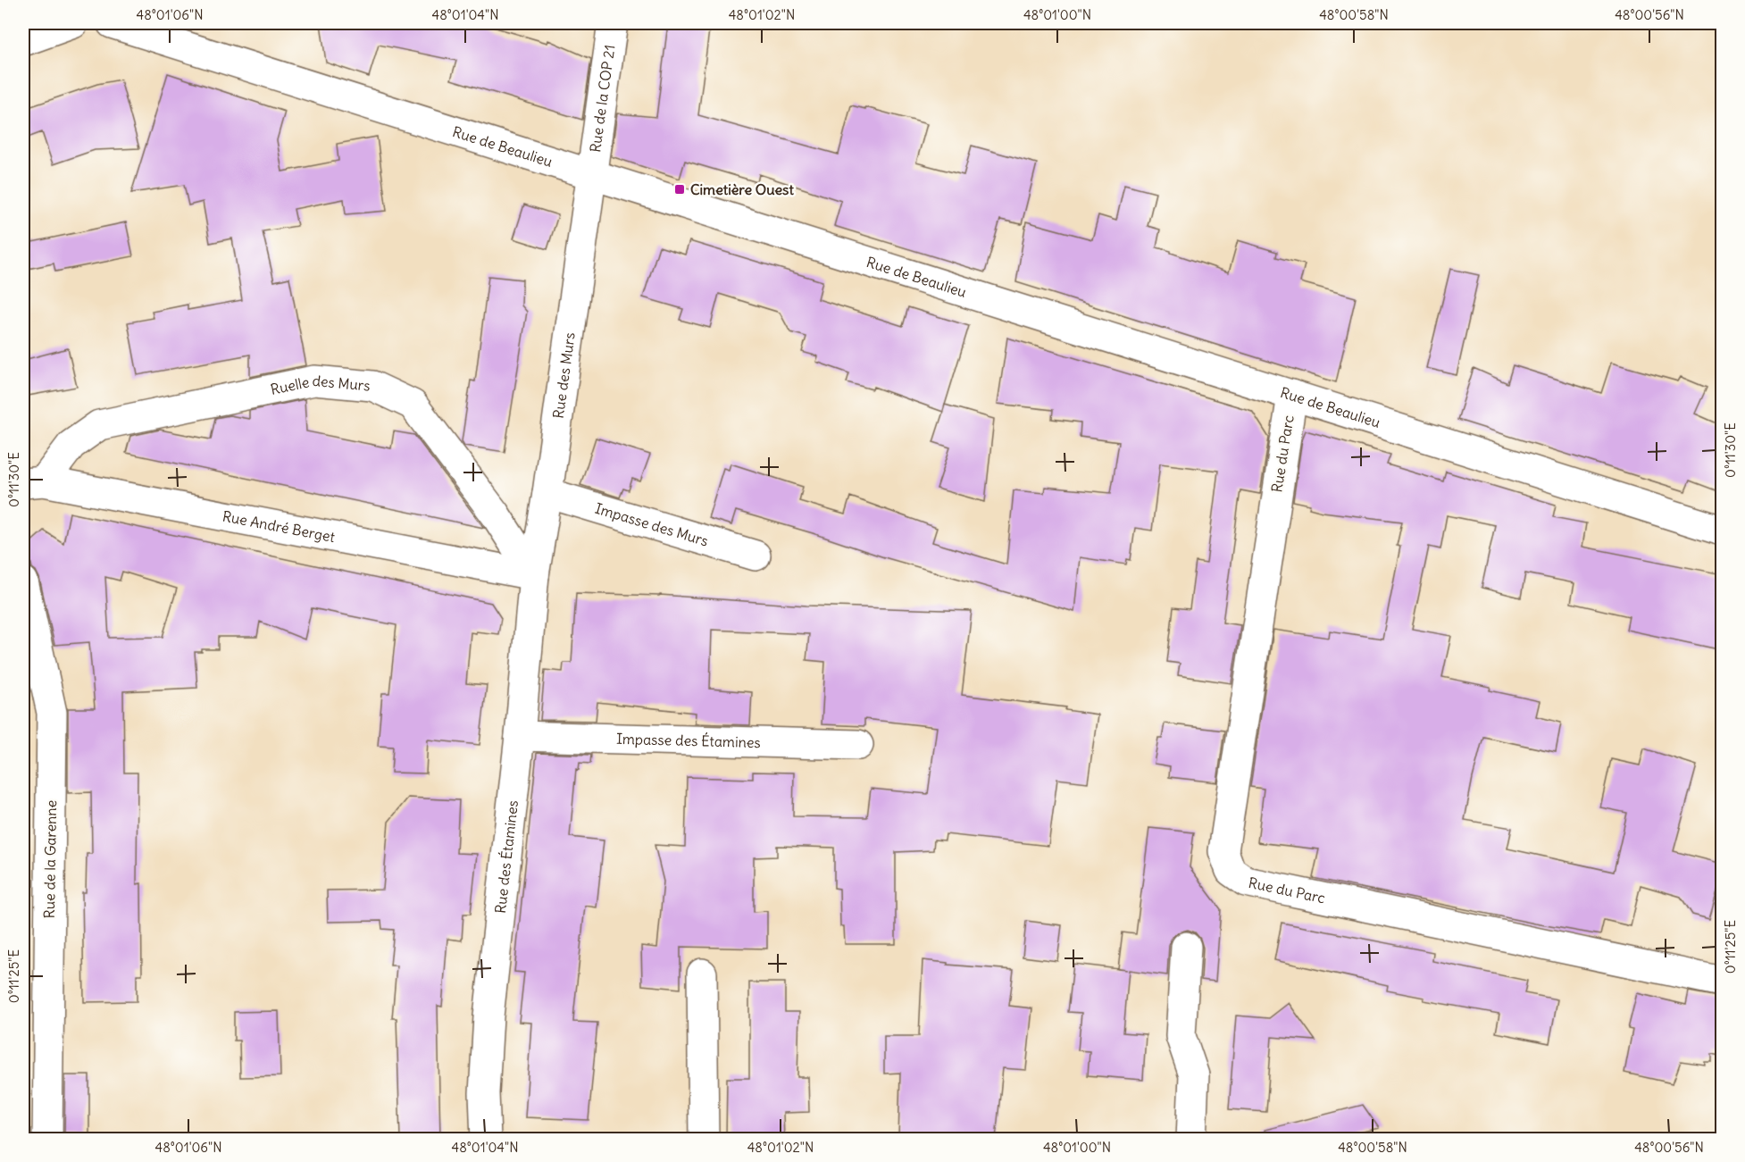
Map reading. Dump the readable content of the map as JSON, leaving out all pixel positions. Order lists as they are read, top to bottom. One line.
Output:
{"streets":{"street":["Rue de la COP 21","Rue de Beaulieu","Rue des Murs","Ruelle des Murs","Rue du Parc","Impasse des Murs","Rue André Berget","Impasse des Étamines","Rue des Étamines","Rue de la Garenne"]},"crossings":[["Rue de la COP 21","Rue de Beaulieu"],["Rue de la COP 21","Rue des Murs"],["Rue de Beaulieu","Rue des Murs"],["Rue de Beaulieu","Rue du Parc"],["Rue des Murs","Ruelle des Murs"],["Rue des Murs","Impasse des Murs"],["Rue des Murs","Rue André Berget"],["Rue des Murs","Rue des Étamines"],["Ruelle des Murs","Rue André Berget"],["Ruelle des Murs","Rue des Étamines"],["Rue André Berget","Rue des Étamines"],["Impasse des Étamines","Rue des Étamines"]],"places":{"transit":["Cimetière Ouest"]},"coordinates":["48°01'06\"N","48°01'04\"N","48°01'02\"N","48°01'00\"N","48°00'58\"N","48°00'56\"N","0°11'30\"E","0°11'25\"E"]}
